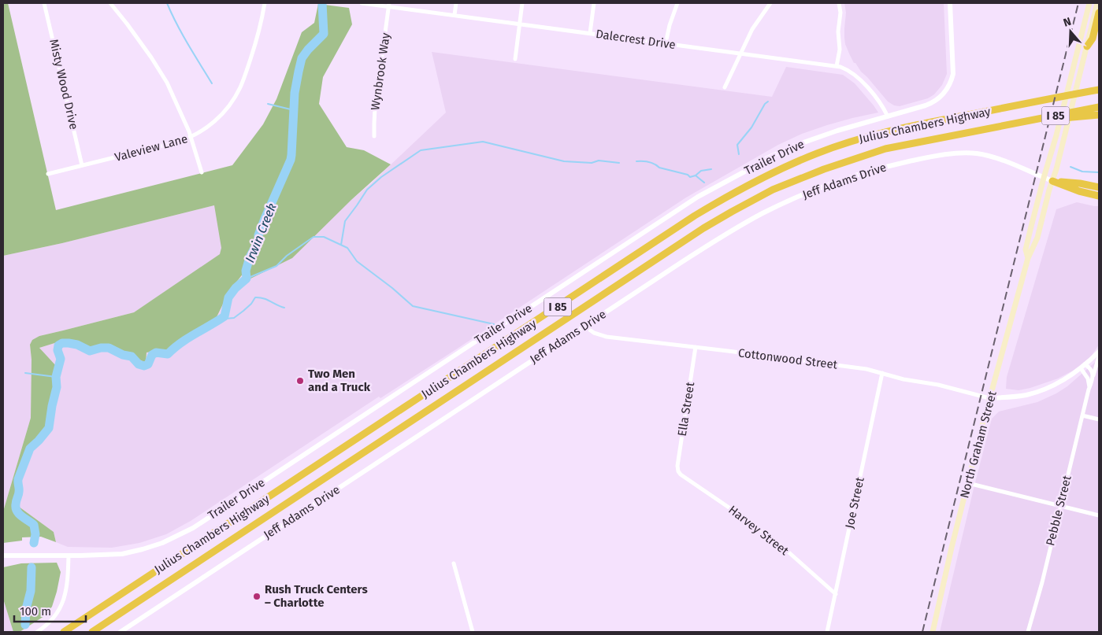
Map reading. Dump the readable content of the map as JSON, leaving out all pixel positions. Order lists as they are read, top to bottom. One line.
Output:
{"streets":{"highway":["I 85","Julius Chambers Highway"],"main road":["North Graham Street"],"street":["Dalecrest Drive","Wynbrook Way","Misty Wood Drive","Valeview Lane","Trailer Drive","Jeff Adams Drive","Cottonwood Street","Ella Street","Joe Street","Pebble Street","Harvey Street"]},"crossings":[["Dalecrest Drive","Wynbrook Way"],["Dalecrest Drive","Trailer Drive"],["Misty Wood Drive","Valeview Lane"],["Jeff Adams Drive","Cottonwood Street"],["Jeff Adams Drive","North Graham Street"],["Cottonwood Street","Ella Street"],["Cottonwood Street","North Graham Street"],["Cottonwood Street","Joe Street"],["Ella Street","Harvey Street"],["Joe Street","Harvey Street"]],"water":["Irwin Creek"],"places":["Two Men and a Truck","Rush Truck Centers – Charlotte"],"scale_bar":"100 m","north":"top"}
